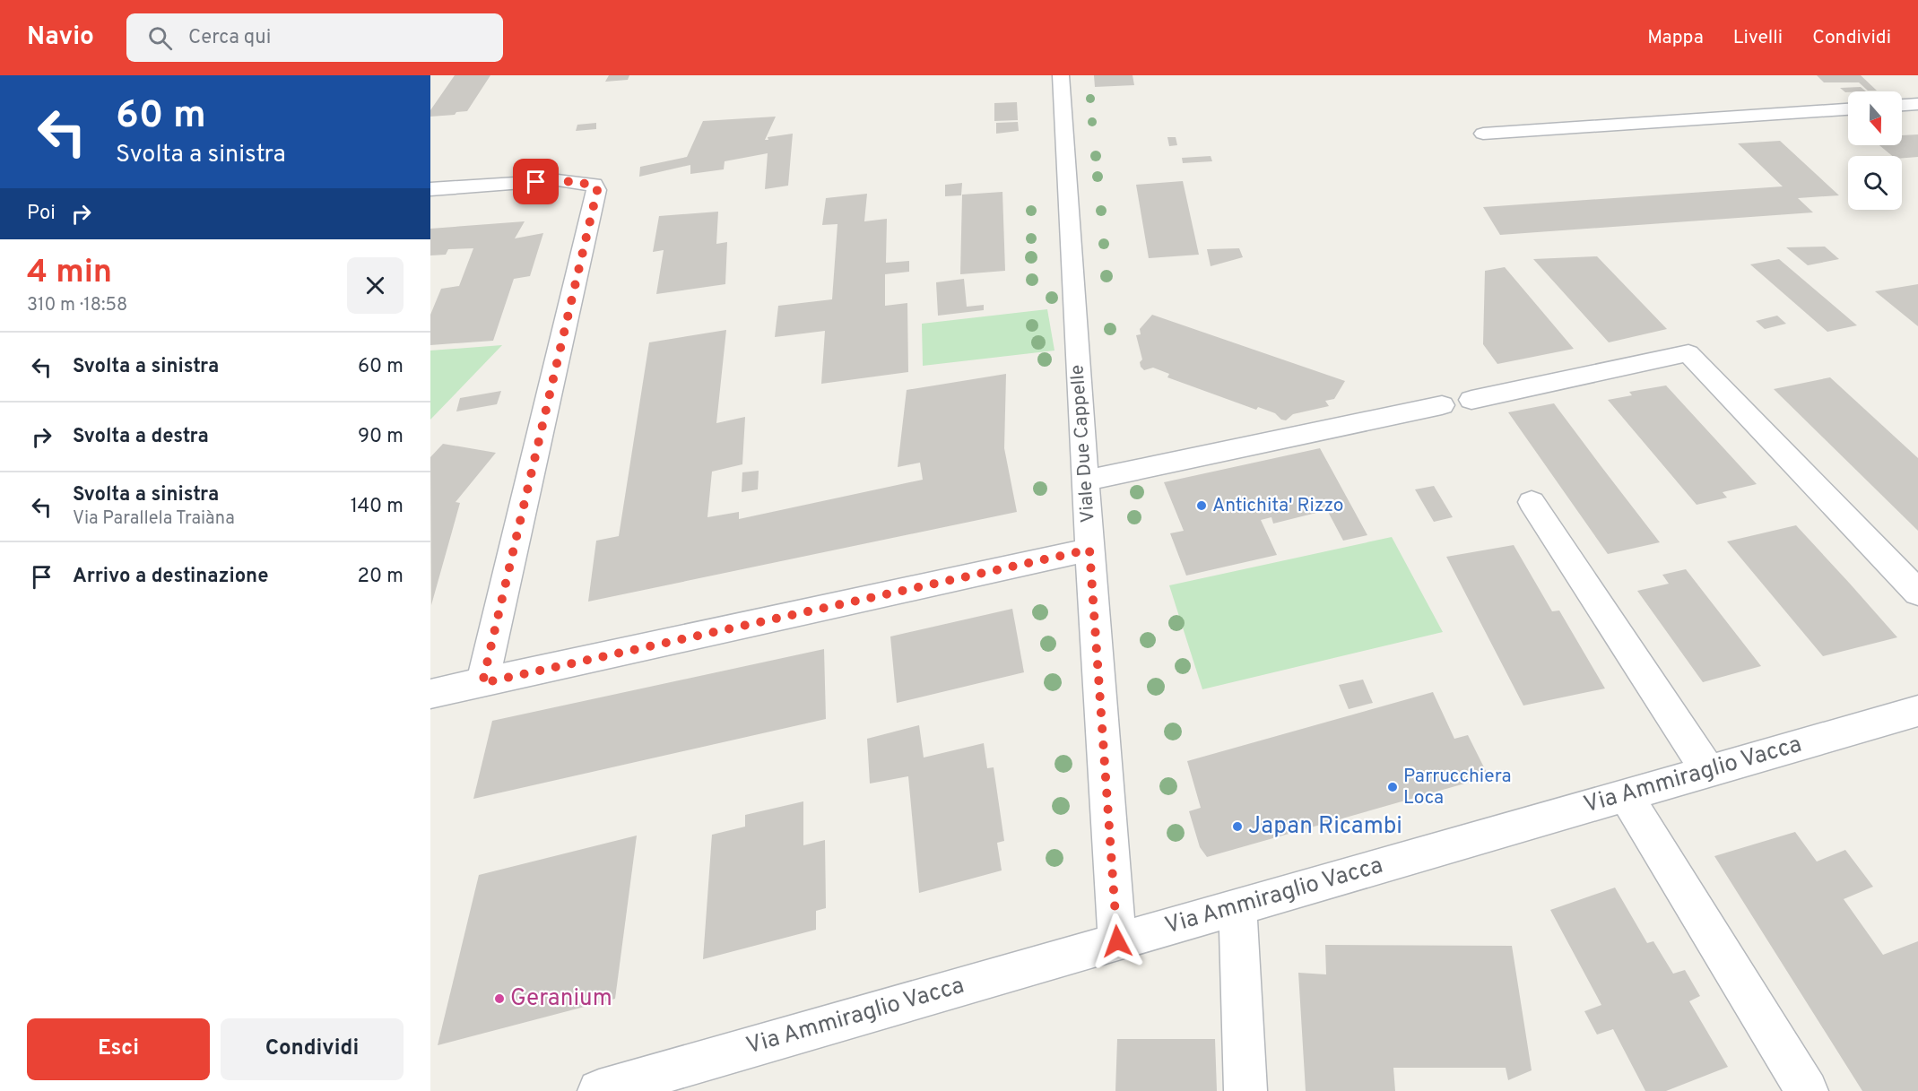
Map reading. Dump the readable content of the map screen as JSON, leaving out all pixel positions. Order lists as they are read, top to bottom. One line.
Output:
{"streets":{"street":["Viale Due Cappelle","Via Ammiraglio Vacca"]},"crossings":[["Viale Due Cappelle","Via Ammiraglio Vacca"]],"places":["Antichita' Rizzo","Parrucchiera Loca","Japan Ricambi","Geranium"],"north":"bottom","page":{"header":"Navio","search":"Cerca qui","nav":["Mappa","Livelli","Condividi"],"turn":["60 m","Svolta a sinistra"],"then":"Poi","heading":["4 min","310 m · 18:58"],"list":[{"name":"Svolta a sinistra","value":"60 m"},{"name":"Svolta a destra","value":"90 m"},{"name":"Svolta a sinistra","note":"Via Parallela Traiàna","value":"140 m"},{"name":"Arrivo a destinazione","value":"20 m"}],"buttons":["Esci","Condividi"]}}
